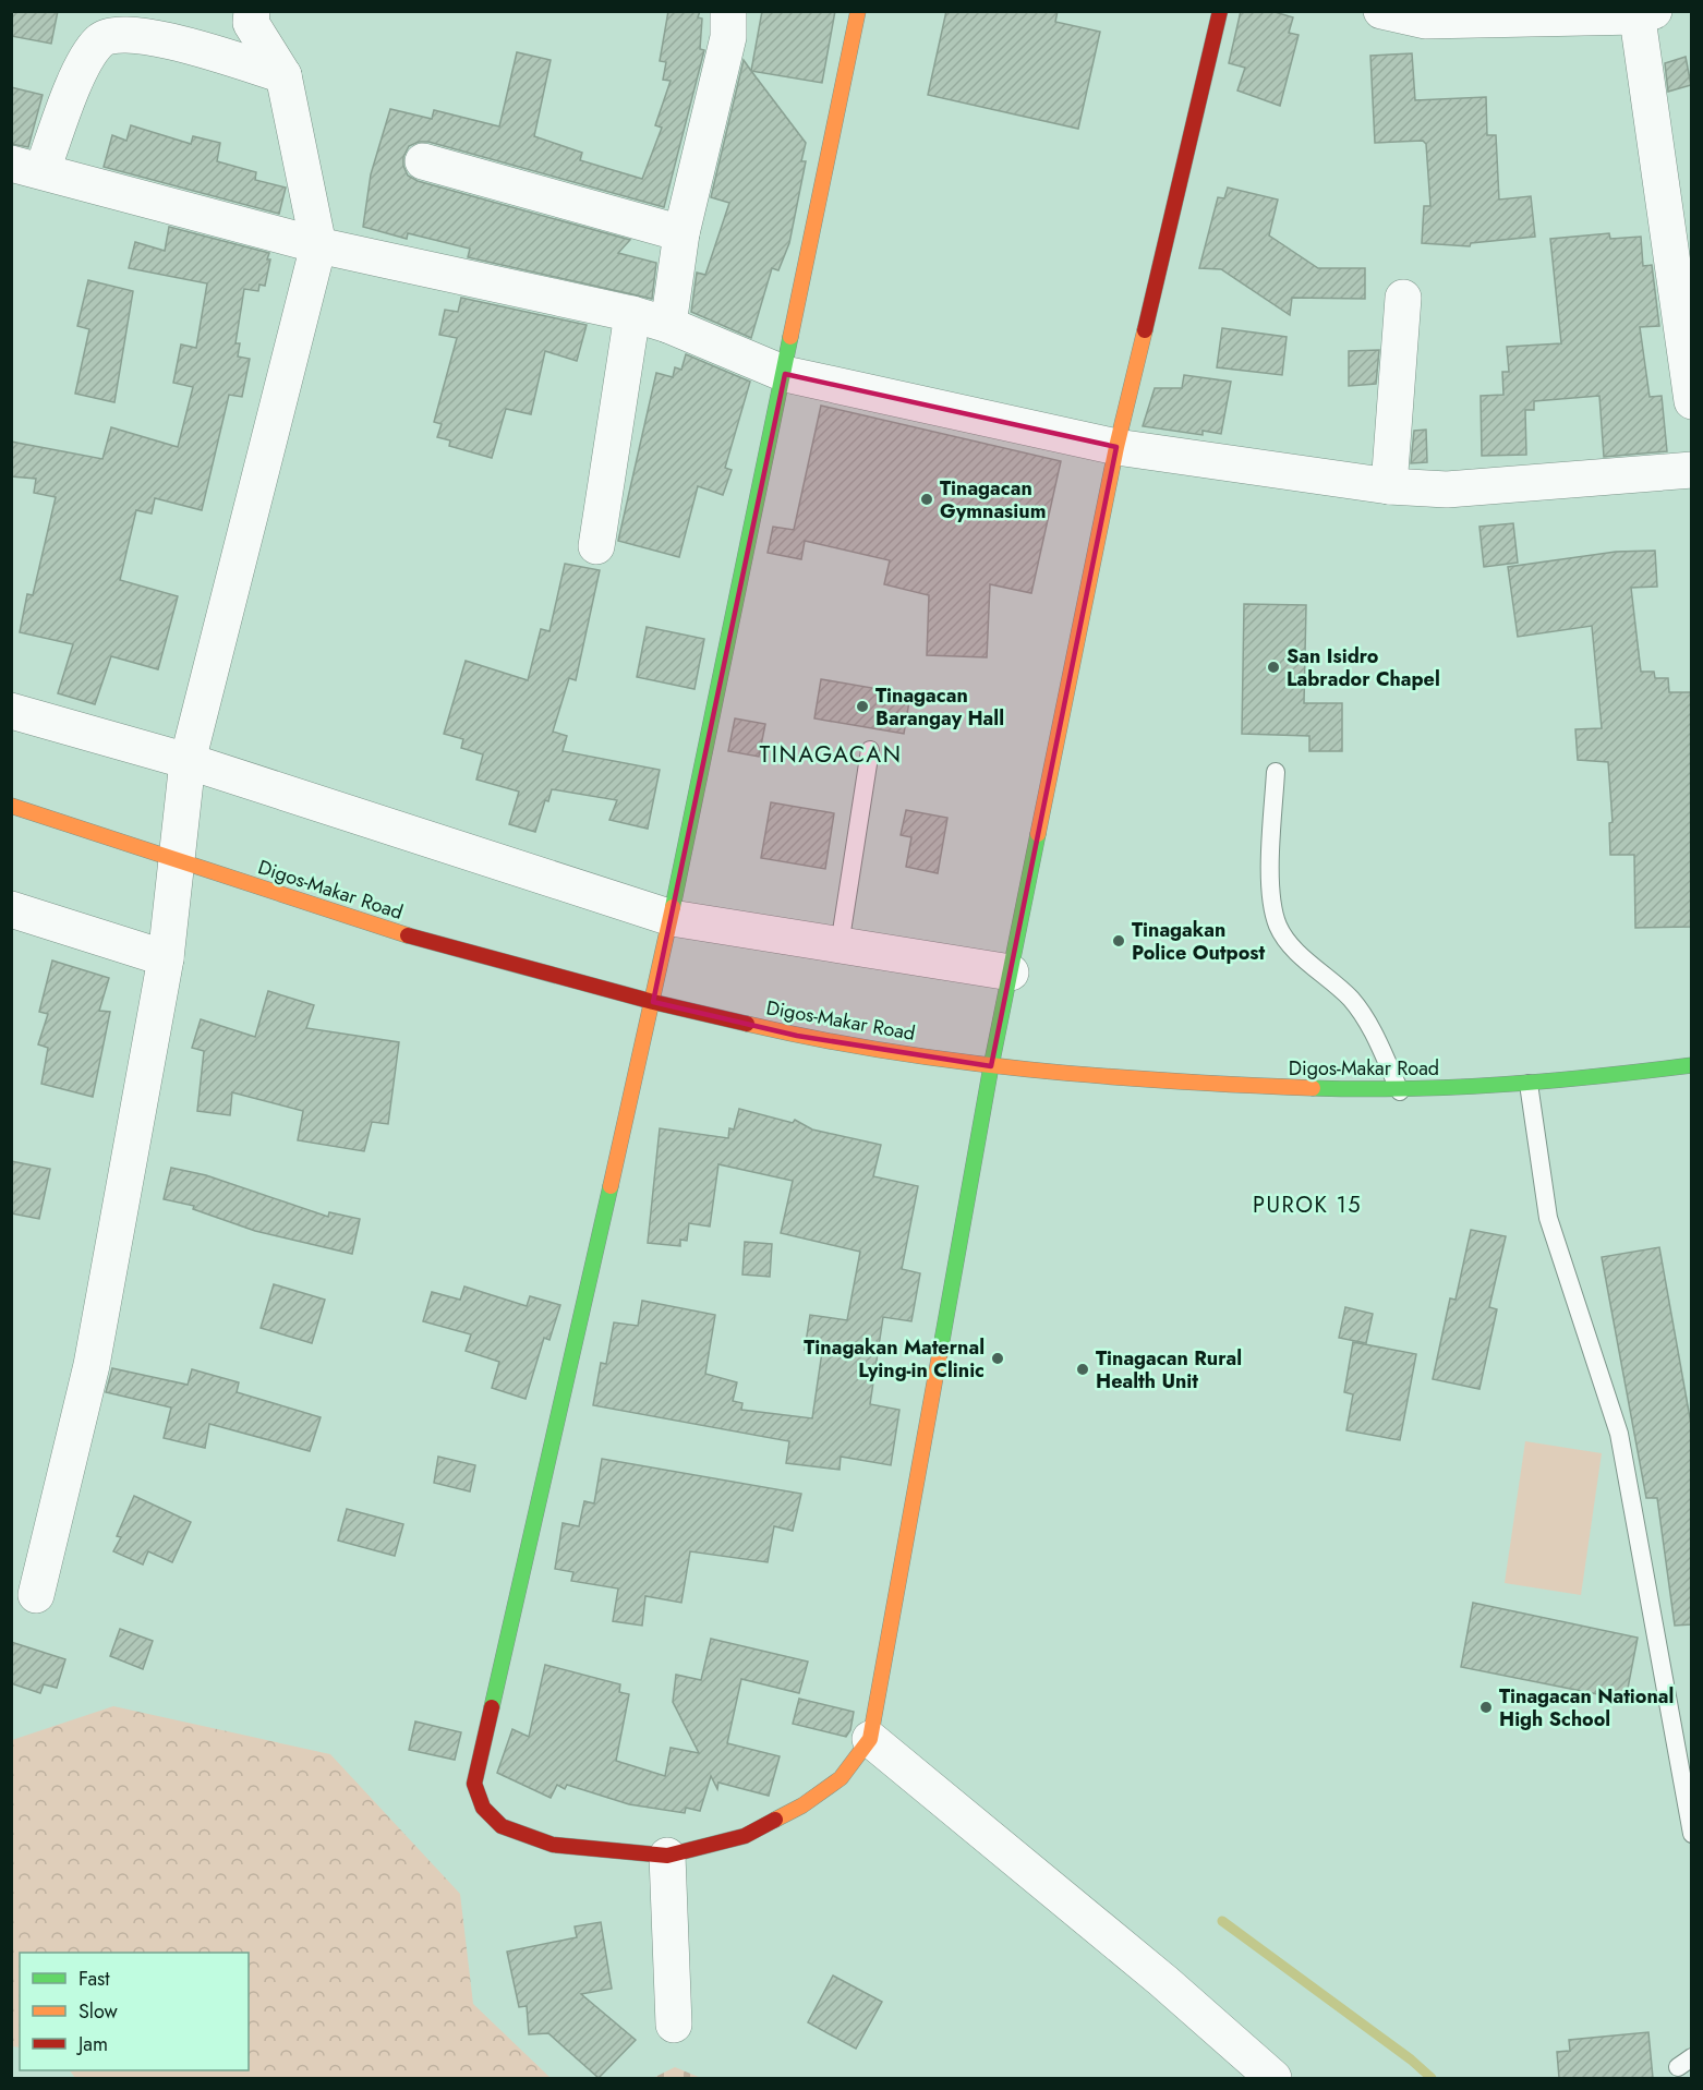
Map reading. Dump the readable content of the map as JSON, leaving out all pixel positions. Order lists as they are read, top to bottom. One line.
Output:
{"streets":{"main road":["Digos-Makar Road"]},"districts":["TINAGACAN","PUROK 15"],"places":["Tinagacan Gymnasium","San Isidro Labrador Chapel","Tinagacan Barangay Hall","Tinagakan Police Outpost","Tinagakan Maternal Lying-in Clinic","Tinagacan Rural Health Unit","Tinagacan National High School"],"legend":["Fast","Slow","Jam"]}
